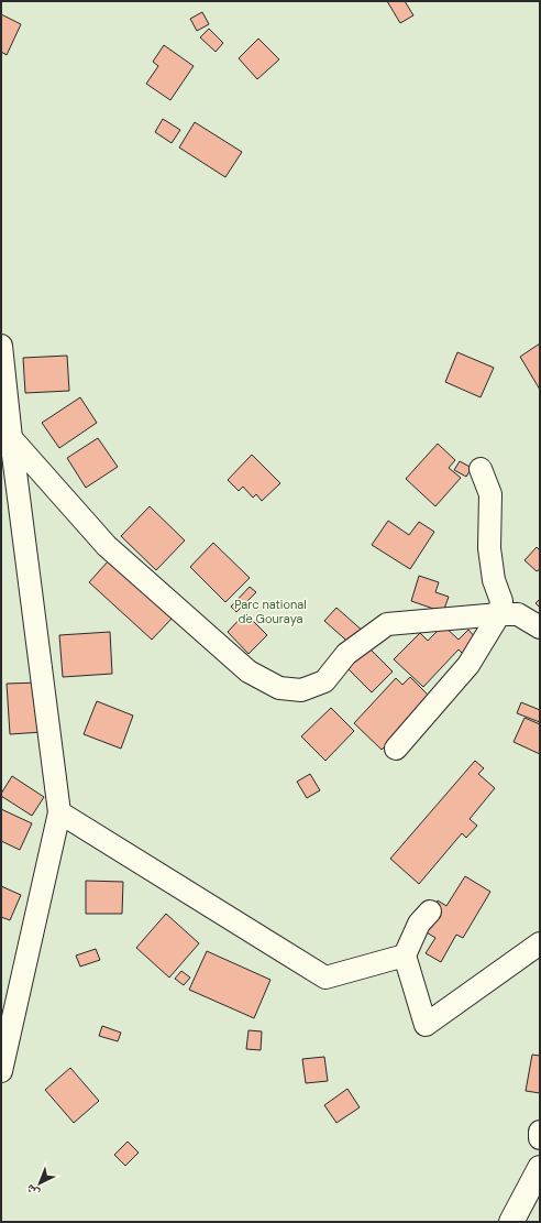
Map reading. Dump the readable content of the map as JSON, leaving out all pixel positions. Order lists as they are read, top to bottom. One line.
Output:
{"parks":["Parc national de Gouraya"],"north":"bottom left"}
